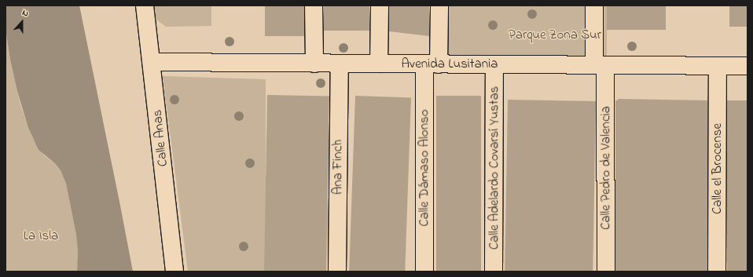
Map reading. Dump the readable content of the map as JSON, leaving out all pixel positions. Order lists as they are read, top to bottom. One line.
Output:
{"streets":{"street":["Avenida Lusitania","Calle Anas","Ana Finch","Calle Dámaso Alonso","Calle Adelardo Covarsí Yustas","Calle Pedro de Valencia","Calle el Brocense"]},"crossings":[["Avenida Lusitania","Calle Anas"],["Avenida Lusitania","Ana Finch"],["Avenida Lusitania","Calle Dámaso Alonso"],["Avenida Lusitania","Calle Adelardo Covarsí Yustas"],["Avenida Lusitania","Calle Pedro de Valencia"],["Avenida Lusitania","Calle el Brocense"]],"parks":["Parque Zona Sur","La Isla"],"north":"top"}
